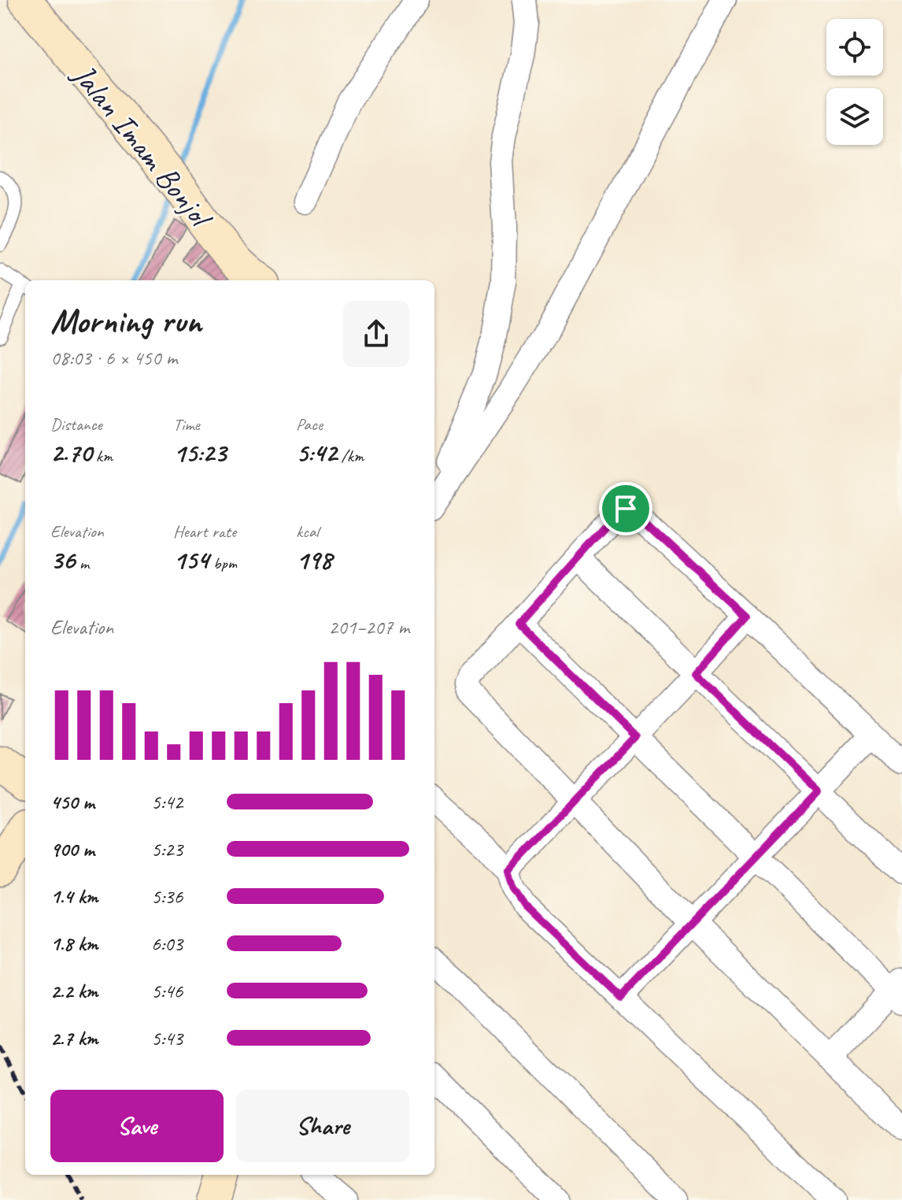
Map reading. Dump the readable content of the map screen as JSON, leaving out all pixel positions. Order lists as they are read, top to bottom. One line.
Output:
{"streets":{"street":["Jalan Imam Bonjol"]},"page":{"heading":["Morning run","08:03 · 6 × 450 m"],"stats":[["Distance","2.70 km"],["Time","15:23"],["Pace","5:42 /km"],["Elevation","36 m"],["Heart rate","154 bpm"],["kcal","198"]],"chart":["Elevation","201–207 m"],"list":[{"name":"450 m","note":"5:42"},{"name":"900 m","note":"5:23"},{"name":"1.4 km","note":"5:36"},{"name":"1.8 km","note":"6:03"},{"name":"2.2 km","note":"5:46"},{"name":"2.7 km","note":"5:43"}],"buttons":["Save","Share"]}}
